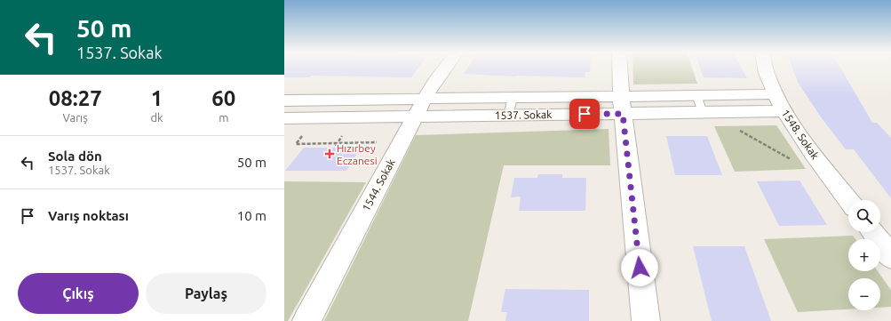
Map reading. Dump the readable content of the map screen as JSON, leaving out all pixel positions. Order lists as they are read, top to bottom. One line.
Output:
{"streets":{"street":["1537. Sokak","1548. Sokak","1544. Sokak"]},"crossings":[["1537. Sokak","1548. Sokak"],["1537. Sokak","1544. Sokak"]],"places":{"health":["Hızırbey Eczanesi"]},"page":{"turn":["50 m","1537. Sokak"],"eta":["08:27","Varış","1","dk","60","m"],"list":[{"name":"Sola dön","note":"1537. Sokak","value":"50 m"},{"name":"Varış noktası","value":"10 m"}],"map_buttons":["+","−"],"buttons":["Çıkış","Paylaş"]}}
